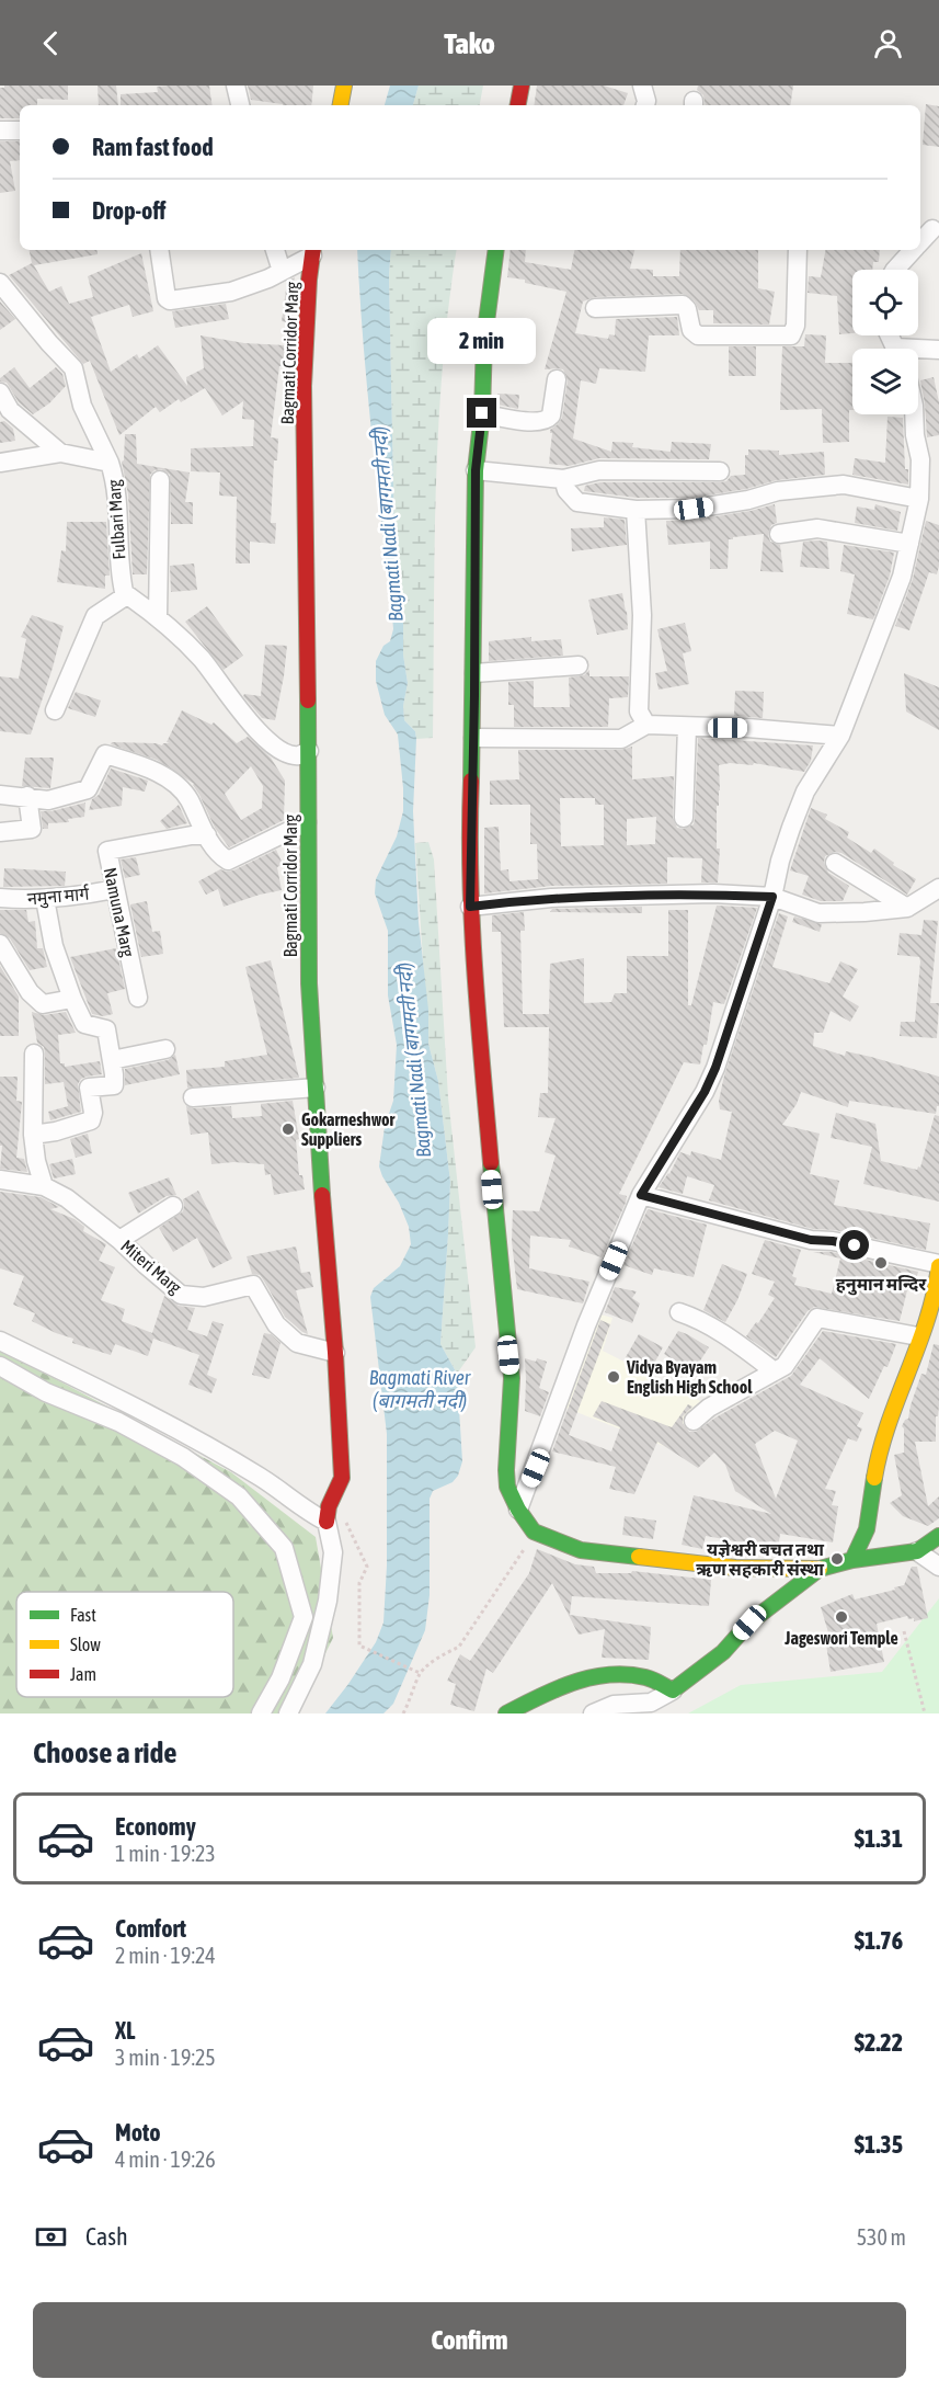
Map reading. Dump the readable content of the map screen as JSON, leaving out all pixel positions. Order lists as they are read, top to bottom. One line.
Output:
{"streets":{"street":["Bagmati Corridor Marg","Fulbari Marg","नमुना मार्ग","Namuna Marg","Miteri Marg"]},"crossings":[["Bagmati Corridor Marg","Miteri Marg"],["नमुना मार्ग","Namuna Marg"]],"water":["Bagmati Nadi (बागमती नदी)","Bagmati River (बागमती नदी)"],"places":["Gokarneshwor Suppliers","हनुमान मन्दिर","Vidya Byayam English High School","यज्ञेश्वरी बचत तथा ऋण सहकारी संस्था","Jageswori Temple"],"legend":["Fast","Slow","Jam"],"page":{"header":"Tako","banner":["Ram fast food","Drop-off"],"bubble":"2 min","heading":"Choose a ride","list":[{"name":"Economy","note":"1 min · 19:23","value":"$1.31"},{"name":"Comfort","note":"2 min · 19:24","value":"$1.76"},{"name":"XL","note":"3 min · 19:25","value":"$2.22"},{"name":"Moto","note":"4 min · 19:26","value":"$1.35"}],"pay":["Cash","530 m"],"buttons":"Confirm"}}
